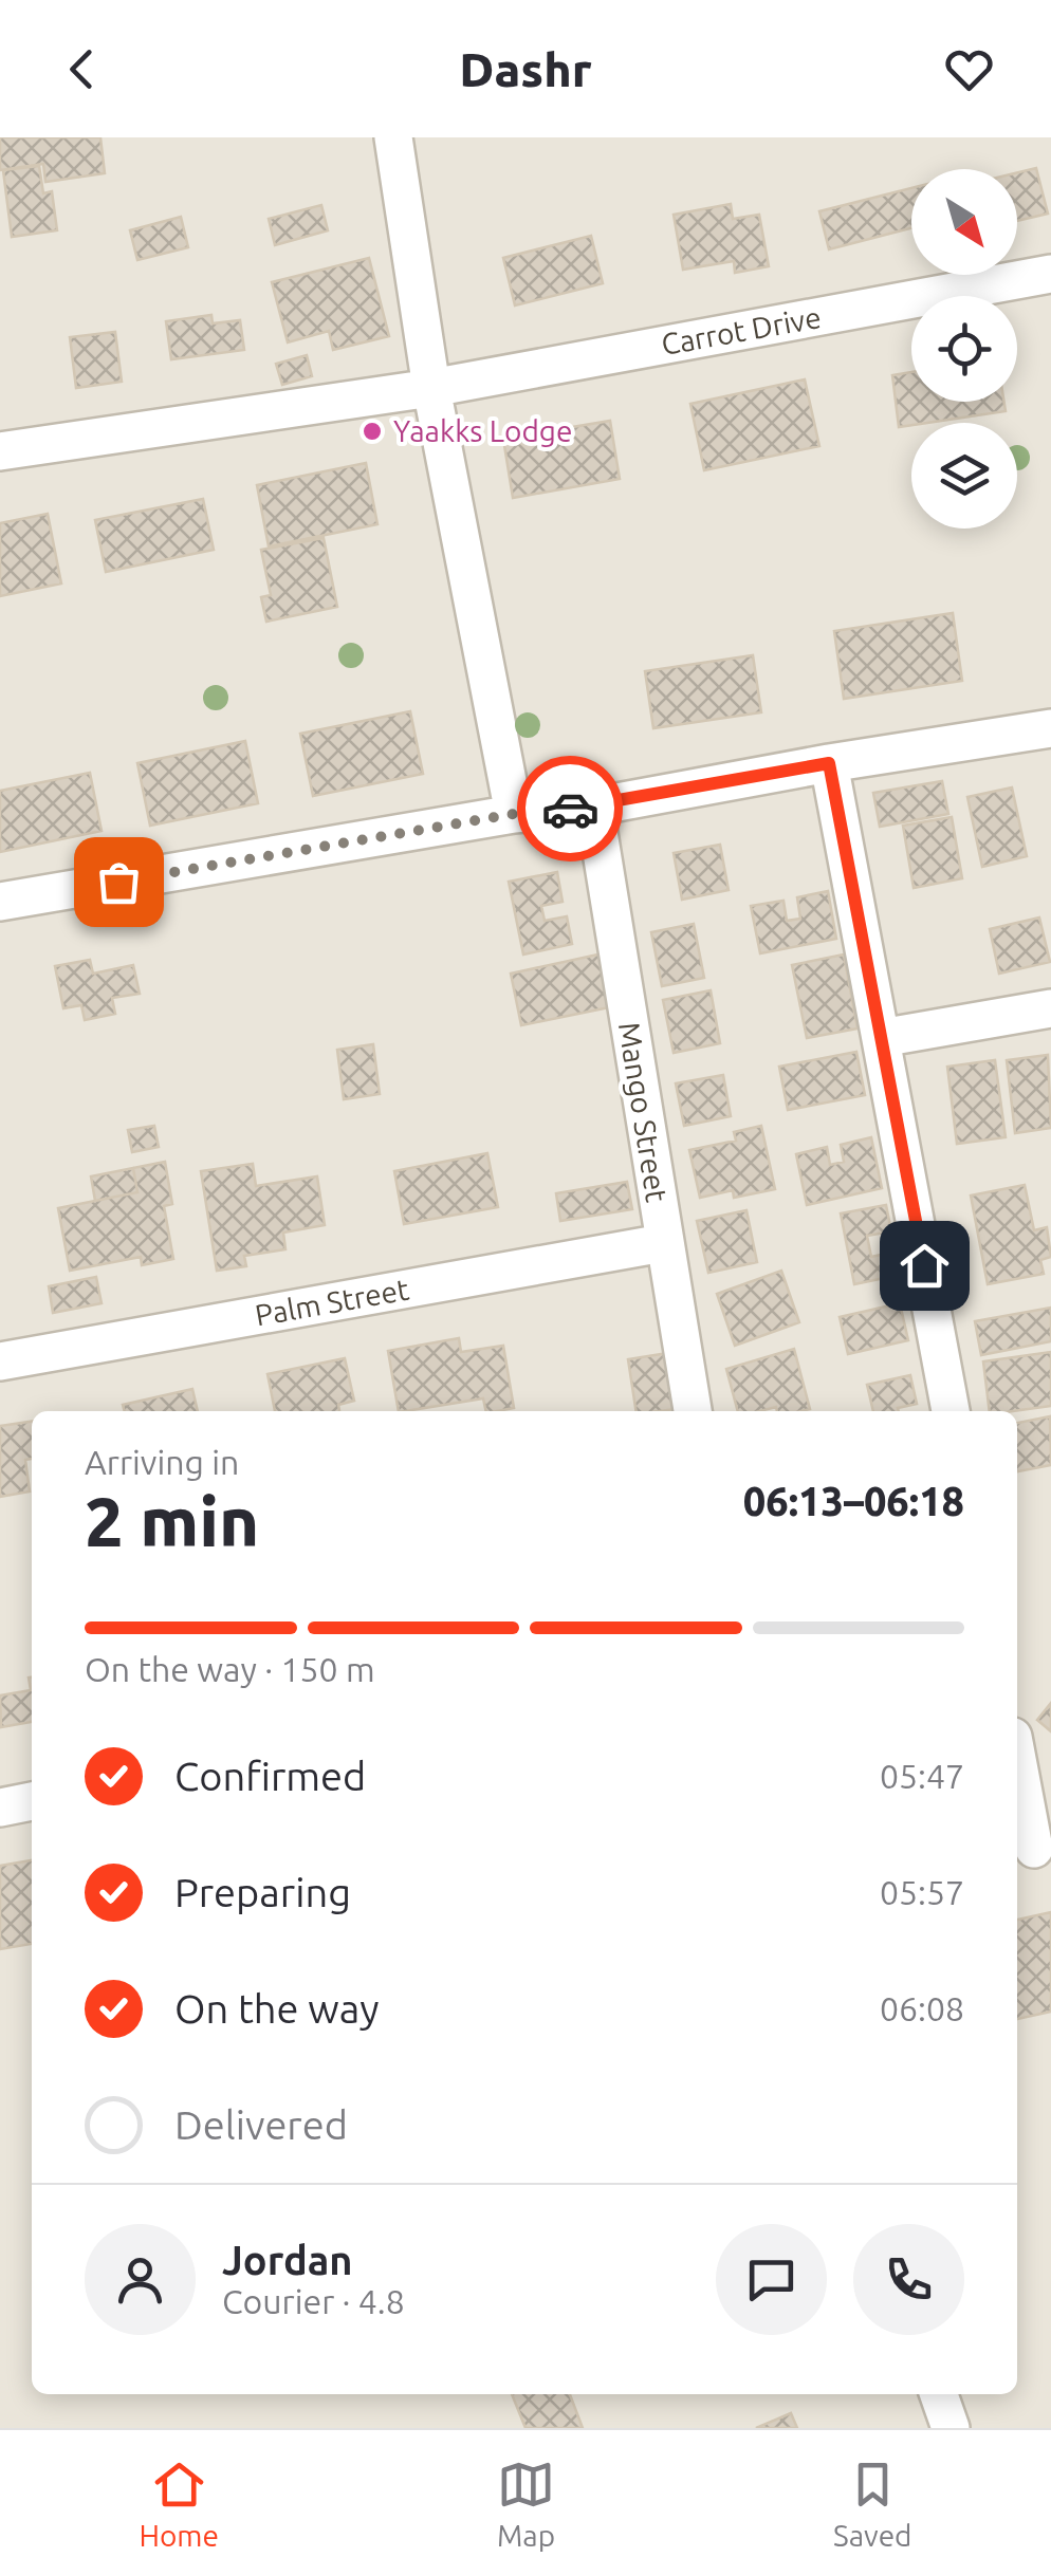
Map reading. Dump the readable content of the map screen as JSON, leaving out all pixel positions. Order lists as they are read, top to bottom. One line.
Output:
{"streets":{"street":["Carrot Drive","Mango Street","Palm Street"]},"crossings":[["Mango Street","Palm Street"]],"places":["Yaakks Lodge"],"north":"bottom right","page":{"header":"Dashr","heading":["2 min","Arriving in","06:13–06:18"],"panel":["Jordan","Courier · 4.8"],"bar":"On the way · 150 m","list":[["Confirmed","05:47"],["Preparing","05:57"],["On the way","06:08"],"Delivered"],"tabs":["Home","Map","Saved"]}}
